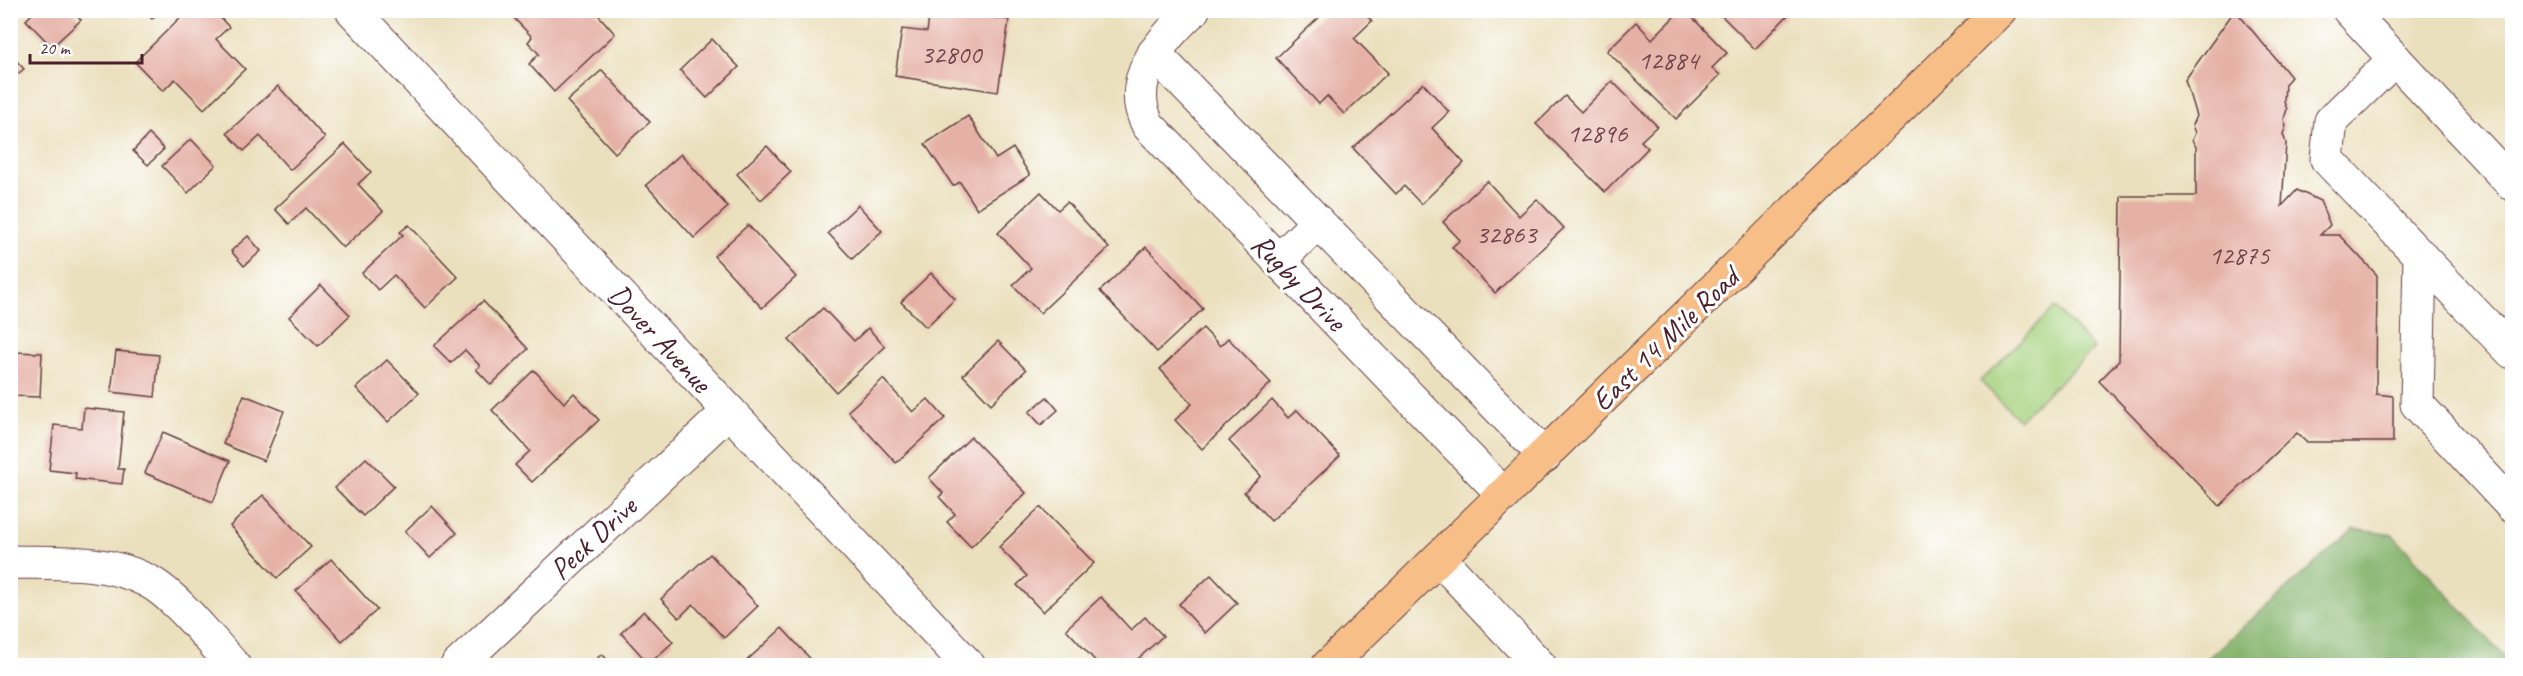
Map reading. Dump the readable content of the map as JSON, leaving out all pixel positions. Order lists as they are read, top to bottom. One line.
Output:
{"streets":{"main road":["East 14 Mile Road"],"street":["Rugby Drive","Dover Avenue","Peck Drive"]},"crossings":[["Rugby Drive","East 14 Mile Road"],["Dover Avenue","Peck Drive"]],"house_numbers":["32800","12884","12896","32863","12875"],"scale_bar":"20 m"}
